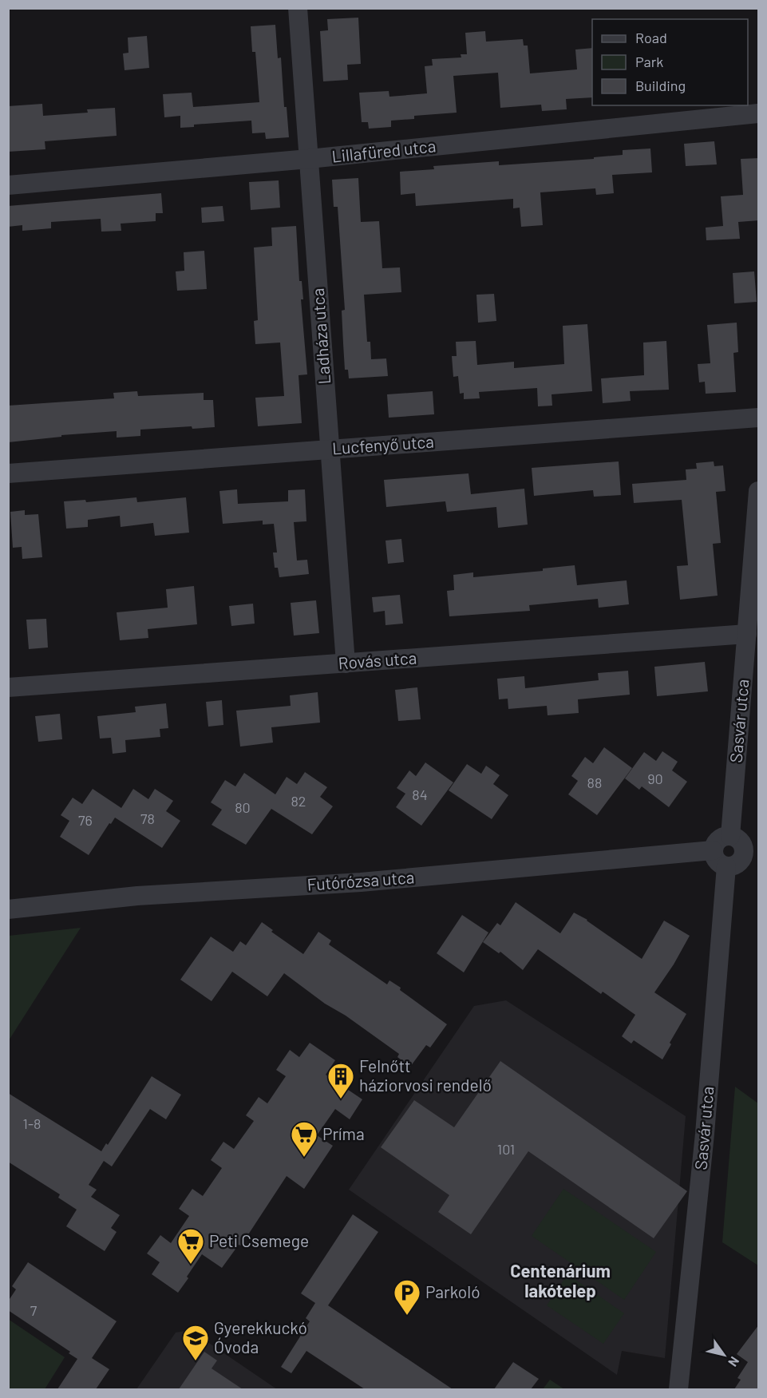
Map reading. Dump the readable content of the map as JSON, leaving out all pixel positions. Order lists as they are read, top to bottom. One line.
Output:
{"streets":{"street":["Lillafüred utca","Ladháza utca","Lucfenyő utca","Rovás utca","Sasvár utca","Futórózsa utca"]},"crossings":[["Lillafüred utca","Ladháza utca"],["Ladháza utca","Lucfenyő utca"],["Ladháza utca","Rovás utca"],["Rovás utca","Sasvár utca"]],"districts":["Centenárium lakótelep"],"places":{"building":["Felnőtt háziorvosi rendelő"],"supermarket":["Príma","Peti Csemege"],"parking":["Parkoló"],"school or university":["Gyerekkuckó Óvoda"]},"house_numbers":["90","88","84","82","80","78","76","1-8","101","7"],"legend":["Road","Park","Building"],"north":"bottom right"}
